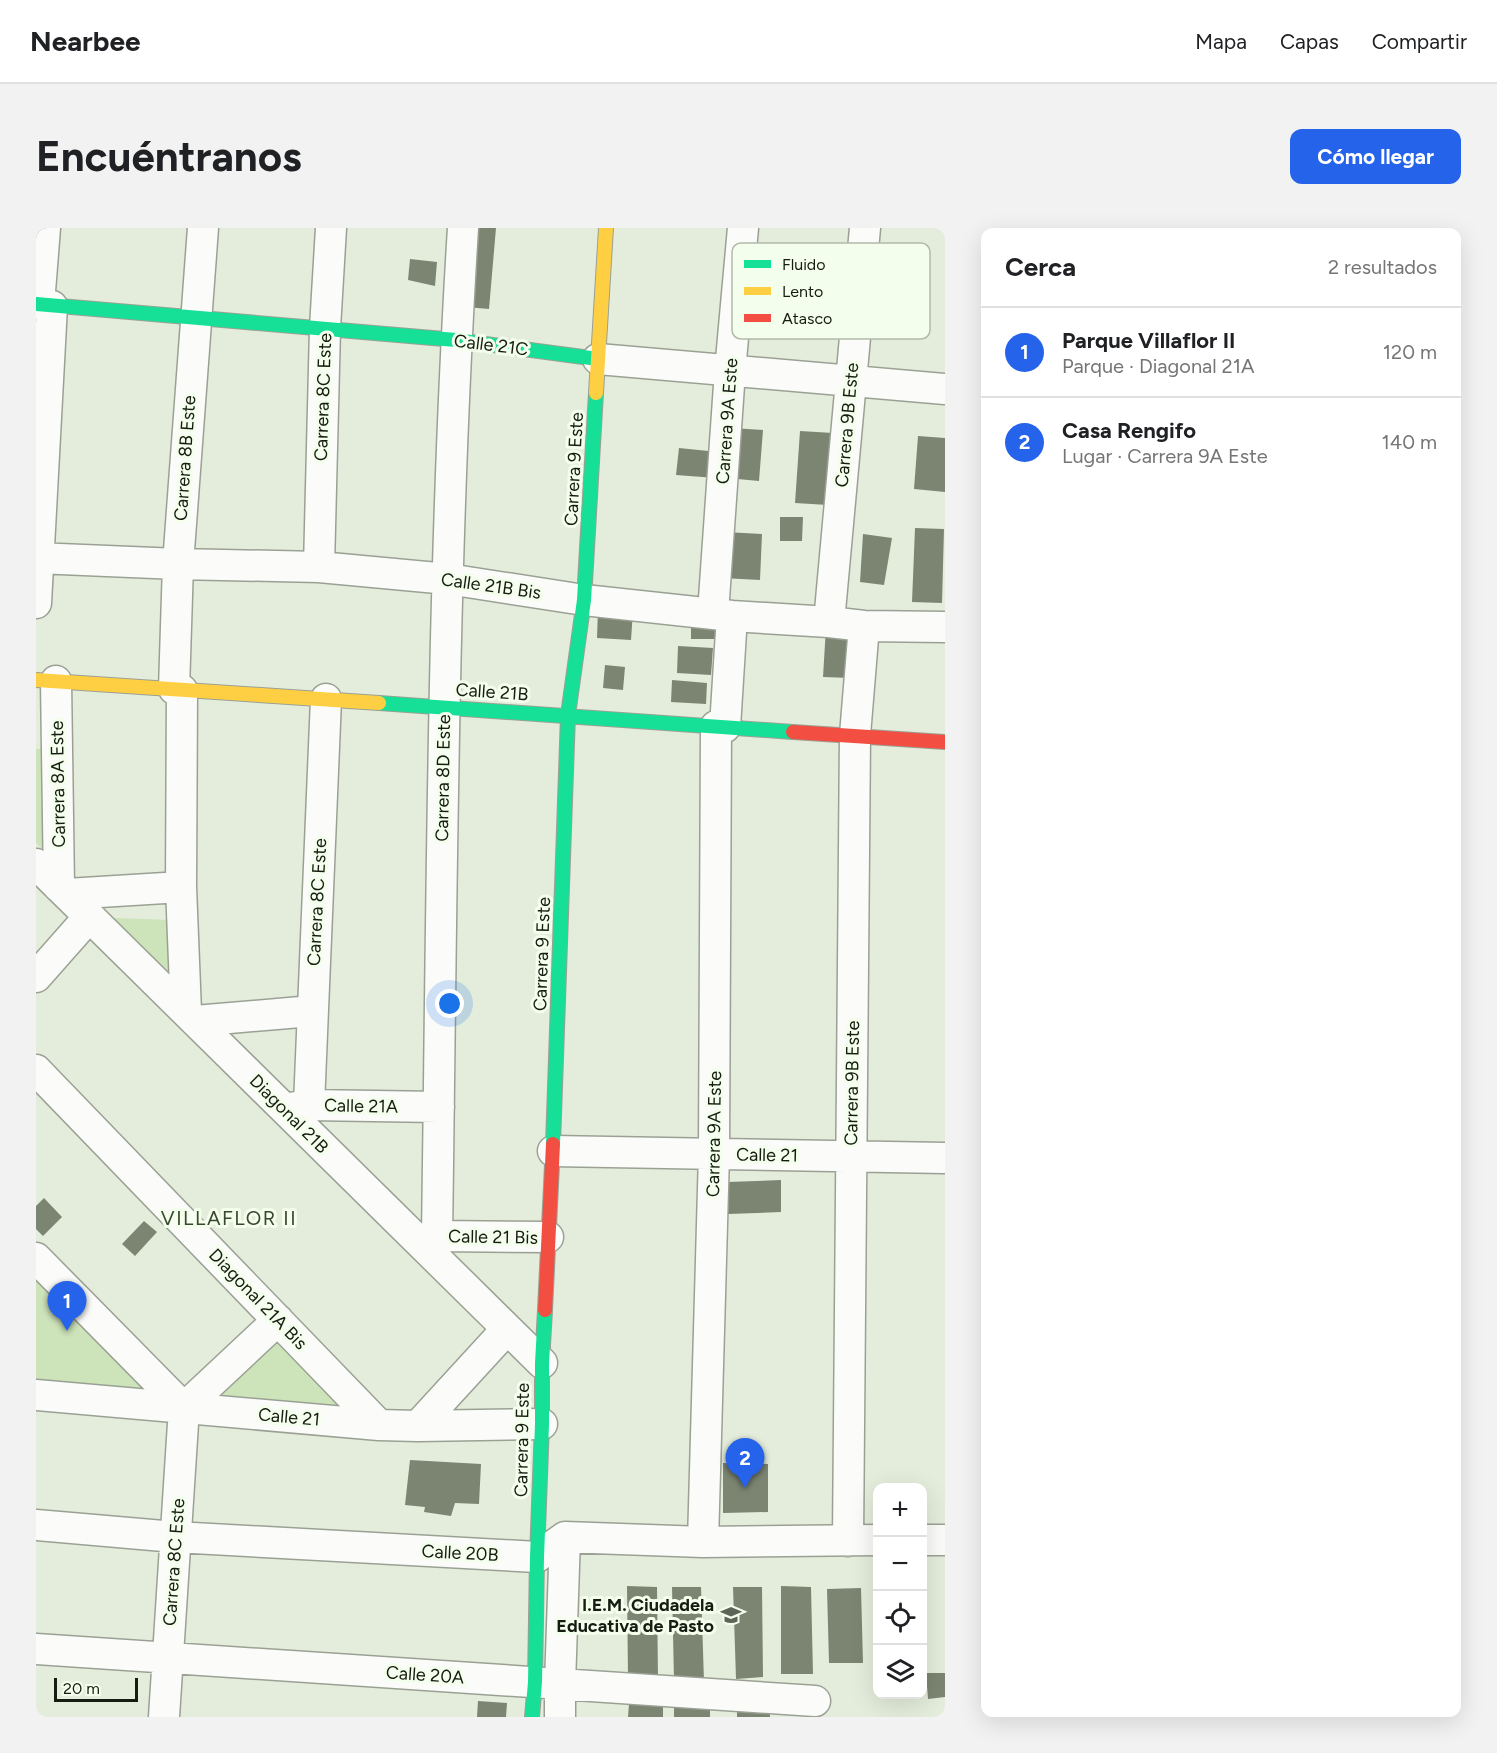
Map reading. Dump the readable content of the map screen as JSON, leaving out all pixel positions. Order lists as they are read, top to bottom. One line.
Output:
{"streets":{"street":["Calle 21C","Carrera 8C Este","Carrera 9A Este","Carrera 9B Este","Carrera 8B Este","Carrera 9 Este","Calle 21B Bis","Calle 21B","Carrera 8D Este","Carrera 8A Este","Calle 21A","Diagonal 21B","Calle 21","Calle 21 Bis","Diagonal 21A Bis","Calle 20B","Calle 20A"]},"crossings":[["Calle 21C","Carrera 8C Este"],["Calle 21C","Carrera 9A Este"],["Calle 21C","Carrera 9B Este"],["Calle 21C","Carrera 8B Este"],["Calle 21C","Carrera 9 Este"],["Calle 21C","Carrera 8D Este"],["Carrera 8C Este","Calle 21B Bis"],["Carrera 8C Este","Calle 21B"],["Carrera 8C Este","Calle 21A"],["Carrera 8C Este","Diagonal 21B"],["Carrera 8C Este","Calle 21"],["Carrera 8C Este","Calle 20B"],["Carrera 8C Este","Calle 20A"],["Carrera 9A Este","Calle 21B Bis"],["Carrera 9A Este","Calle 21B"],["Carrera 9A Este","Calle 21"],["Carrera 9B Este","Calle 21B Bis"],["Carrera 9B Este","Calle 21B"],["Carrera 9B Este","Calle 21"],["Carrera 8B Este","Calle 21B Bis"],["Carrera 8B Este","Calle 21B"],["Carrera 8B Este","Diagonal 21B"],["Carrera 9 Este","Calle 21B Bis"],["Carrera 9 Este","Calle 21B"],["Carrera 9 Este","Diagonal 21B"],["Carrera 9 Este","Calle 21"],["Carrera 9 Este","Calle 21 Bis"],["Carrera 9 Este","Calle 20B"],["Carrera 9 Este","Calle 20A"],["Calle 21B Bis","Carrera 8D Este"],["Calle 21B","Carrera 8D Este"],["Calle 21B","Carrera 8A Este"],["Carrera 8D Este","Calle 21A"],["Carrera 8D Este","Diagonal 21B"],["Carrera 8D Este","Calle 21 Bis"],["Carrera 8A Este","Diagonal 21B"],["Calle 21A","Diagonal 21B"],["Diagonal 21B","Calle 21 Bis"],["Calle 21","Diagonal 21A Bis"]],"districts":["VILLAFLOR II"],"places":{"school or university":["I.E.M. Ciudadela Educativa de Pasto"]},"legend":["Fluido","Lento","Atasco"],"scale_bar":"20 m","page":{"header":"Nearbee","nav":["Mapa","Capas","Compartir"],"buttons":"Cómo llegar","title":"Encuéntranos","heading":["Cerca","2 resultados"],"list":[{"mark":"1","name":"Parque Villaflor II","note":"Parque · Diagonal 21A","value":"120 m"},{"mark":"2","name":"Casa Rengifo","note":"Lugar · Carrera 9A Este","value":"140 m"}],"pins":["1","2"],"map_buttons":["+","−"],"scale":"20 m"}}
